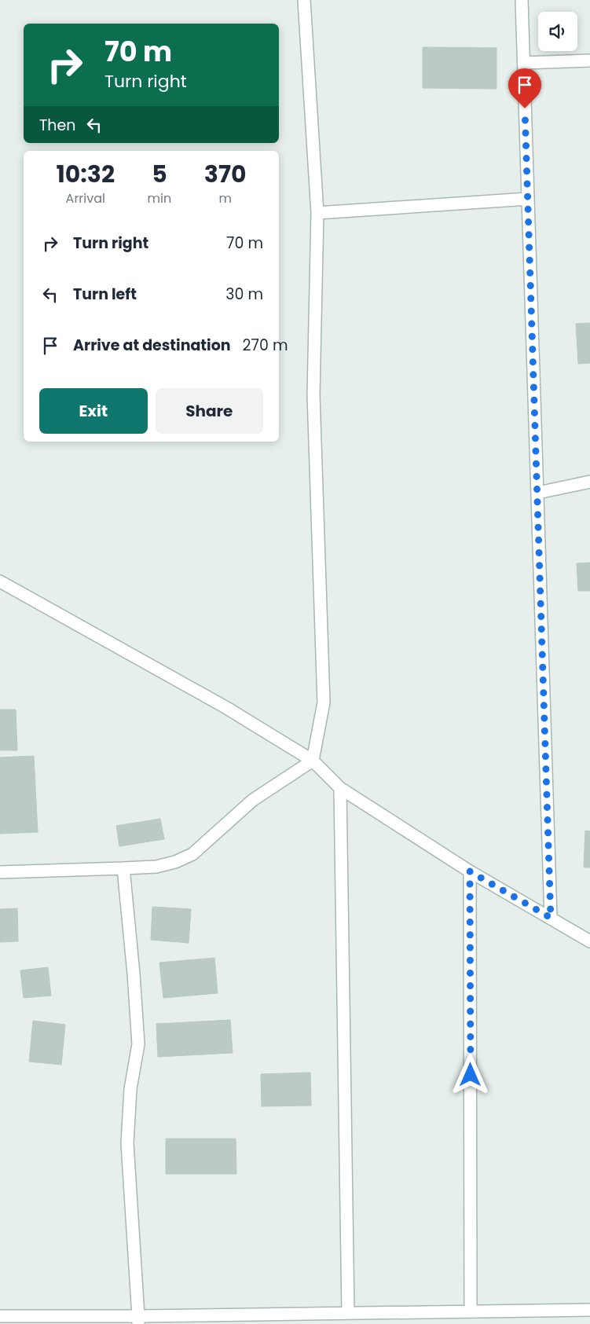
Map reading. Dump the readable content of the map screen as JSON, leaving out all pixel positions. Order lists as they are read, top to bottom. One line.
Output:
{"page":{"turn":["70 m","Turn right"],"then":"Then","eta":["10:32","Arrival","5","min","370","m"],"list":[{"name":"Turn right","value":"70 m"},{"name":"Turn left","value":"30 m"},{"name":"Arrive at destination","value":"270 m"}],"buttons":["Exit","Share"]}}
